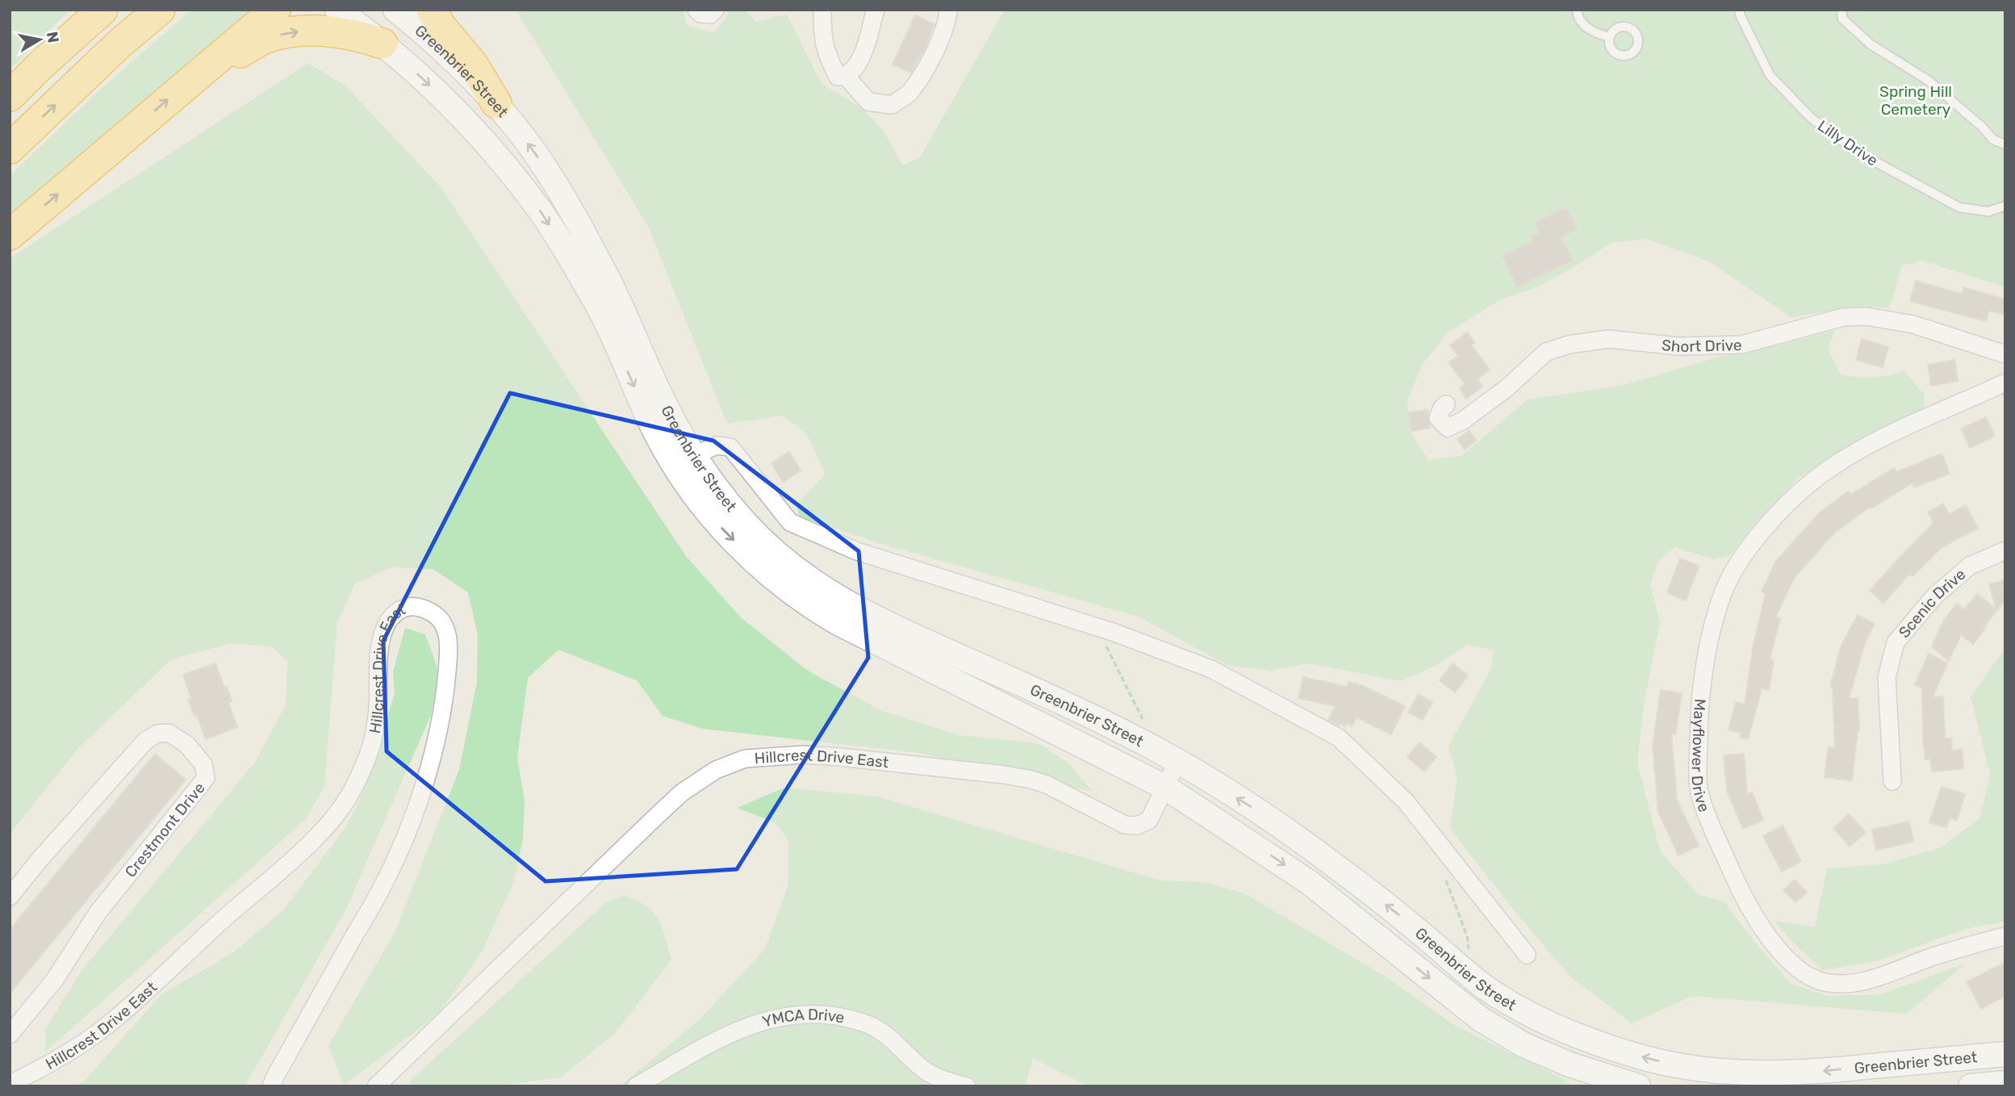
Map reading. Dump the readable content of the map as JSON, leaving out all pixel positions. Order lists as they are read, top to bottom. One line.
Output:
{"streets":{"main road":["Greenbrier Street"],"street":["Short Drive","Scenic Drive","Hillcrest Drive East","Mayflower Drive","Crestmont Drive","YMCA Drive"],"lane":["Lilly Drive"]},"crossings":[["Greenbrier Street","Hillcrest Drive East"]],"parks":["Spring Hill Cemetery"],"north":"right"}
